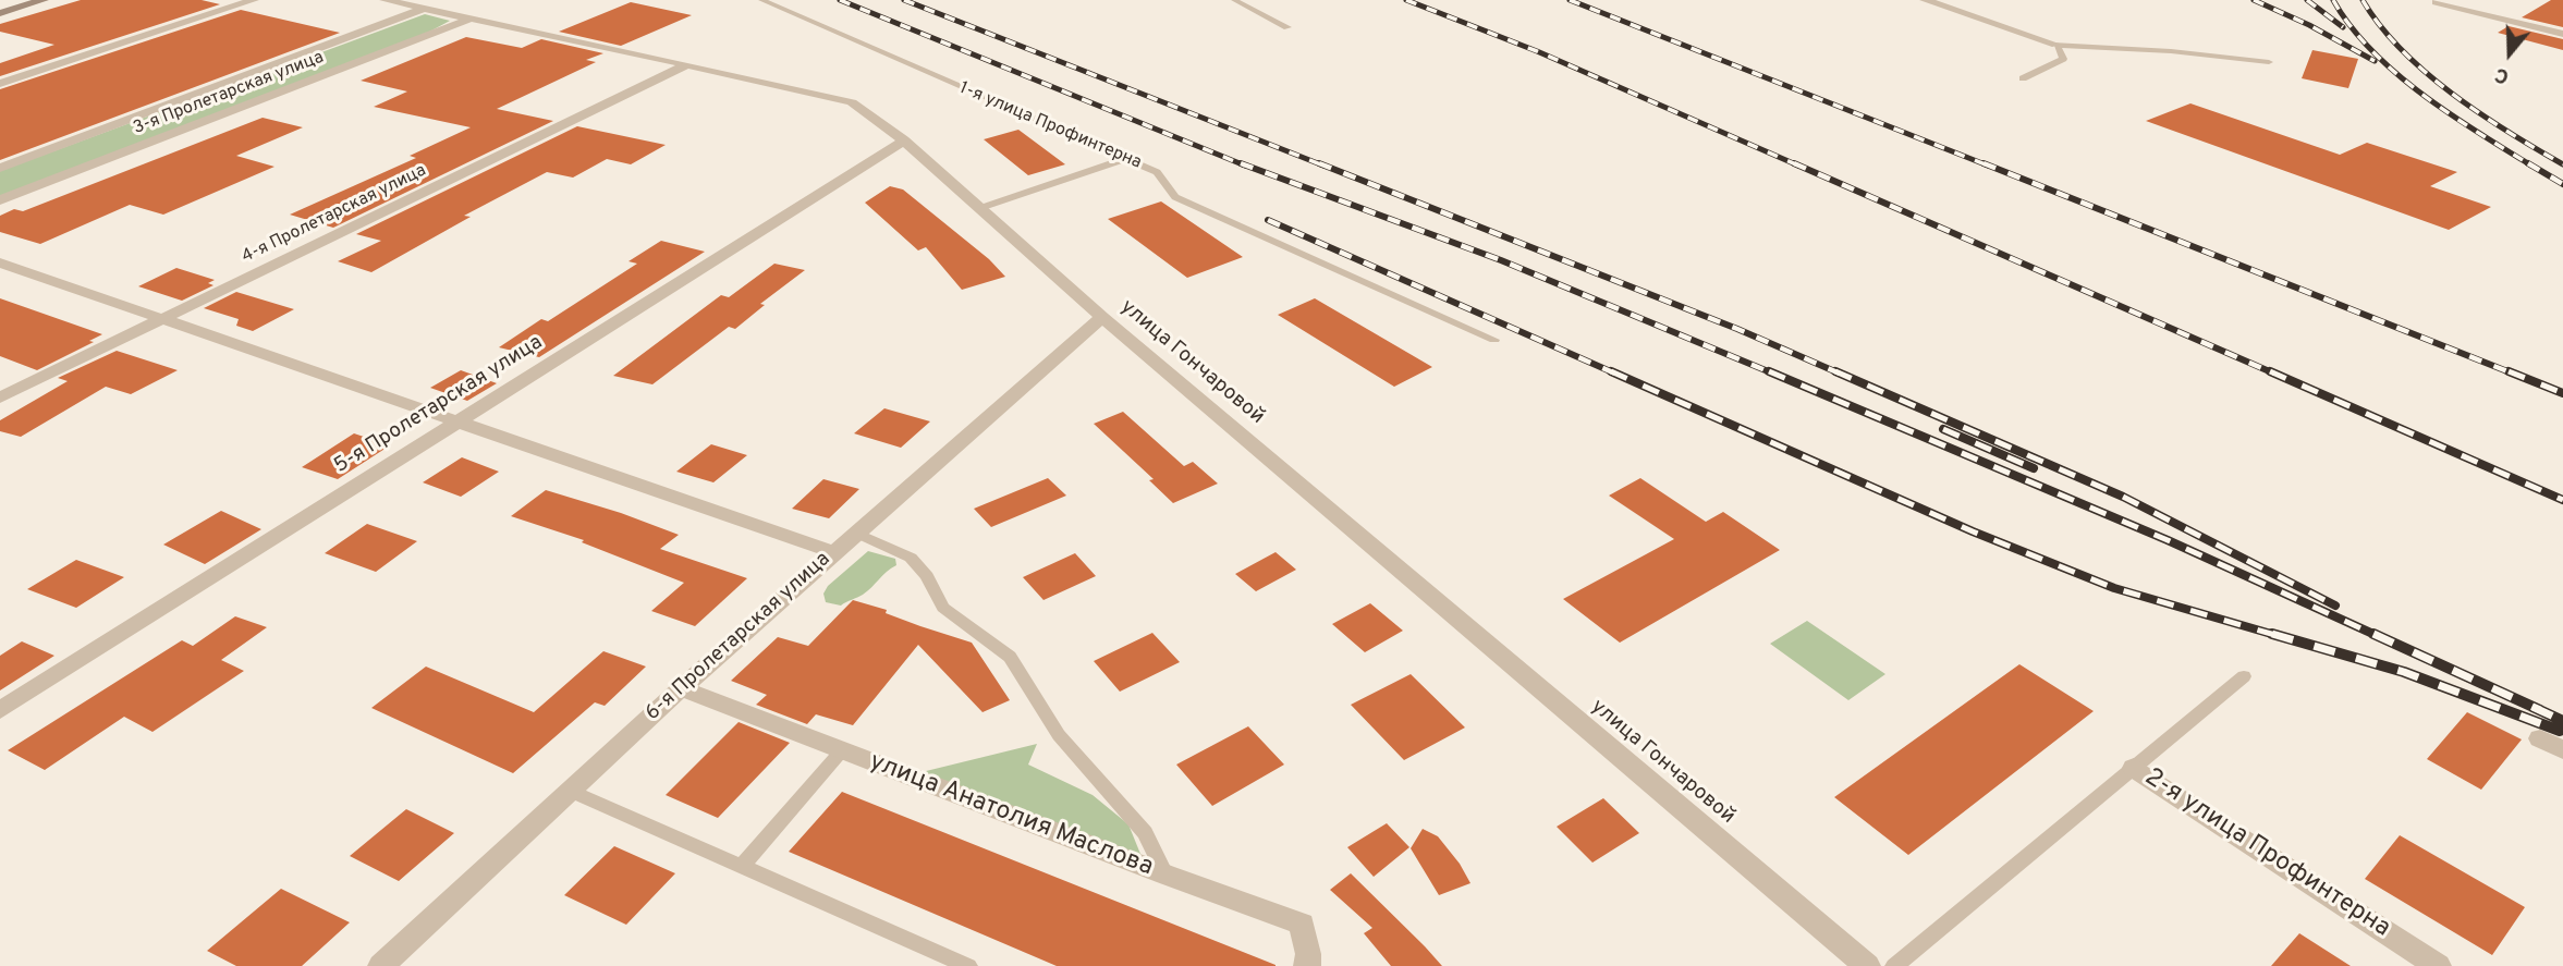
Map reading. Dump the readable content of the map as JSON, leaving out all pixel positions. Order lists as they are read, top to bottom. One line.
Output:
{"streets":{"street":["3-я Пролетарская улица","4-я Пролетарская улица","улица Гончаровой","5-я Пролетарская улица","6-я Пролетарская улица","улица Анатолия Маслова","2-я улица Профинтерна"],"lane":["1-я улица Профинтерна"]},"crossings":[["3-я Пролетарская улица","улица Гончаровой"],["4-я Пролетарская улица","улица Гончаровой"],["улица Гончаровой","5-я Пролетарская улица"],["улица Гончаровой","6-я Пролетарская улица"],["6-я Пролетарская улица","улица Анатолия Маслова"]],"north":"bottom"}
